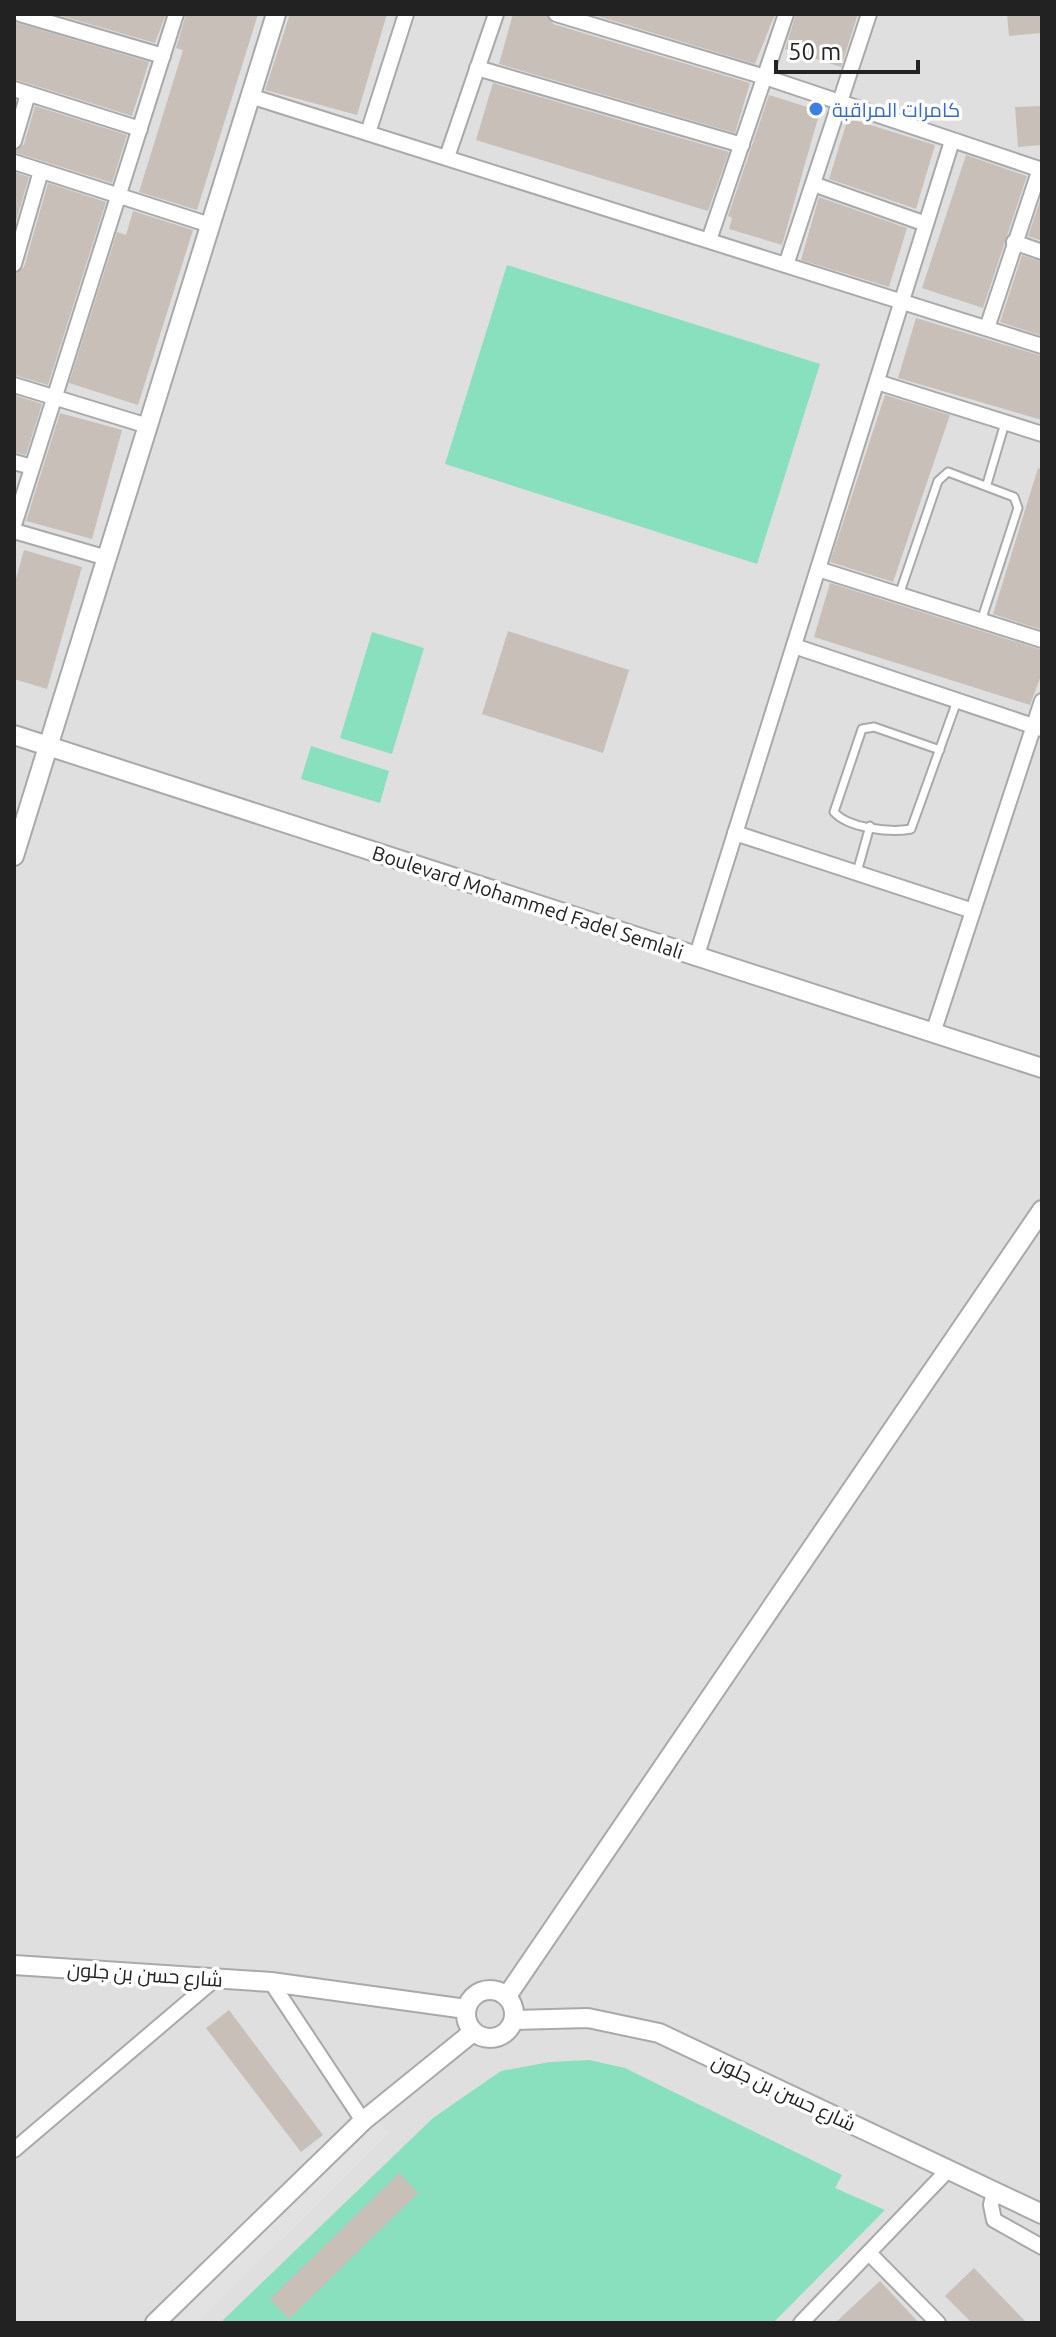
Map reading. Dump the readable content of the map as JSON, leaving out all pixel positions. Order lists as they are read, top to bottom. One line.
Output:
{"streets":{"street":["Boulevard Mohammed Fadel Semlali","شارع حسن بن جلون"]},"places":["كامرات المراقبة"],"scale_bar":"50 m"}
